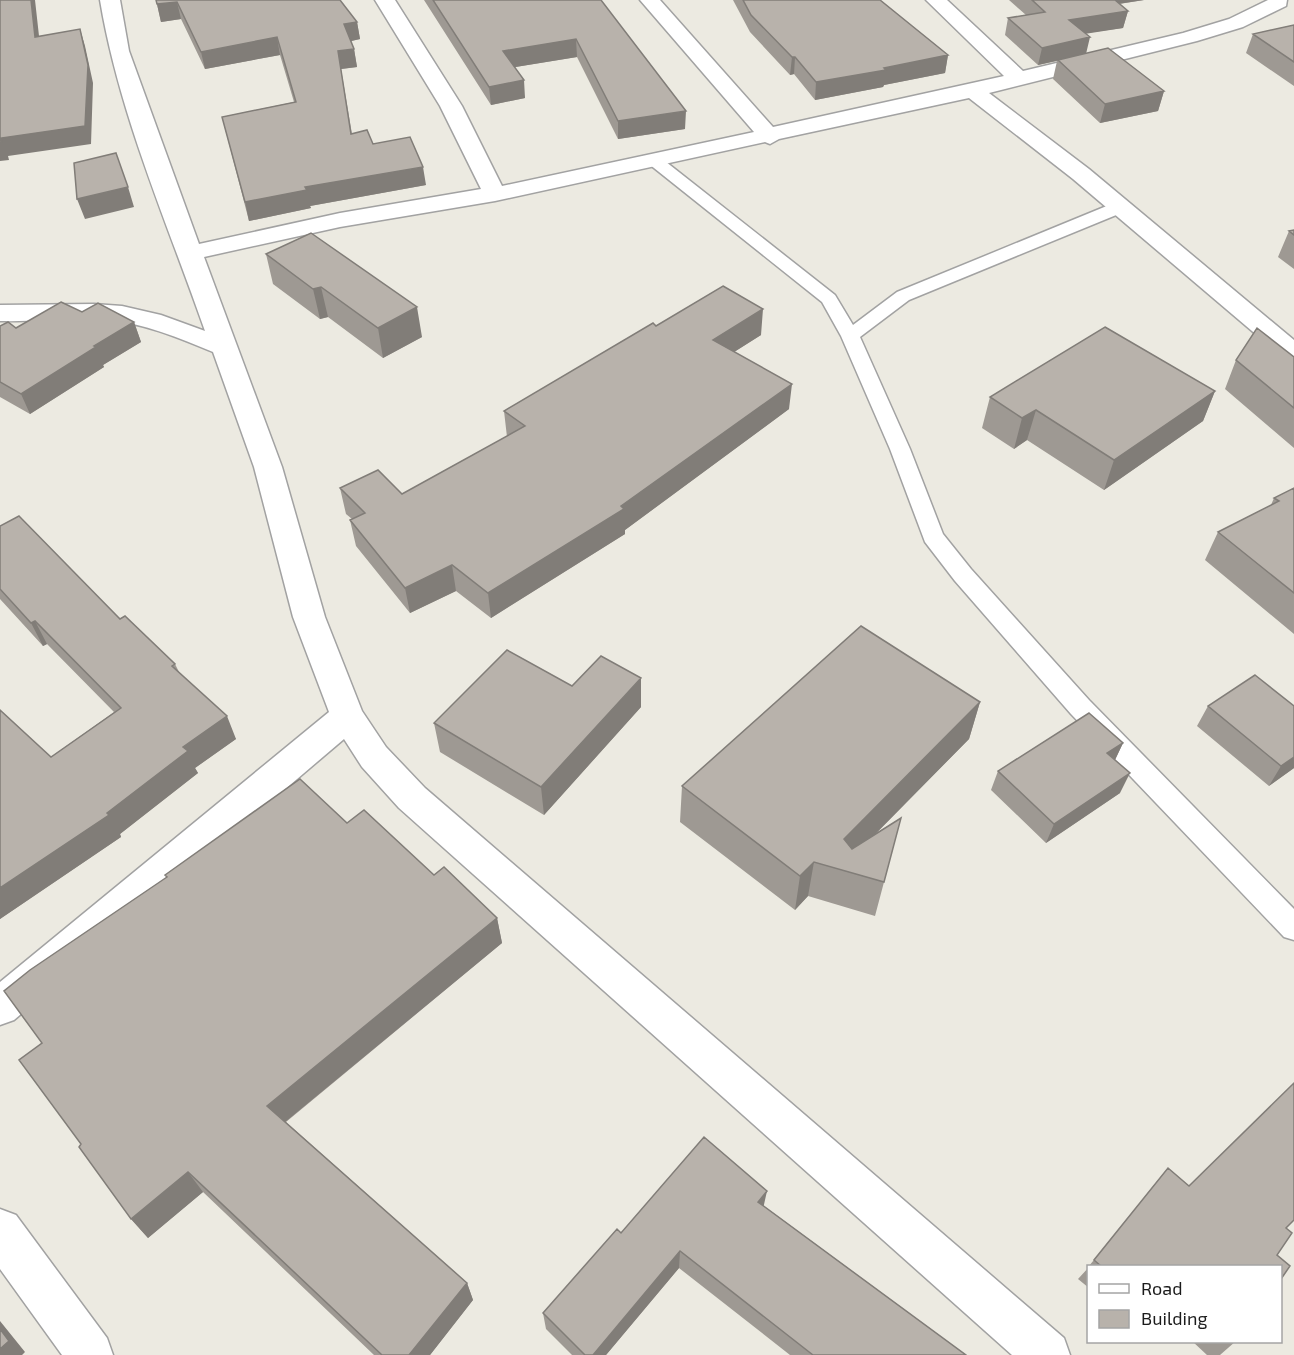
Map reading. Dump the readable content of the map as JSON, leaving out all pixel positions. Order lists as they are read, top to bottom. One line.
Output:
{"legend":["Road","Building"]}
